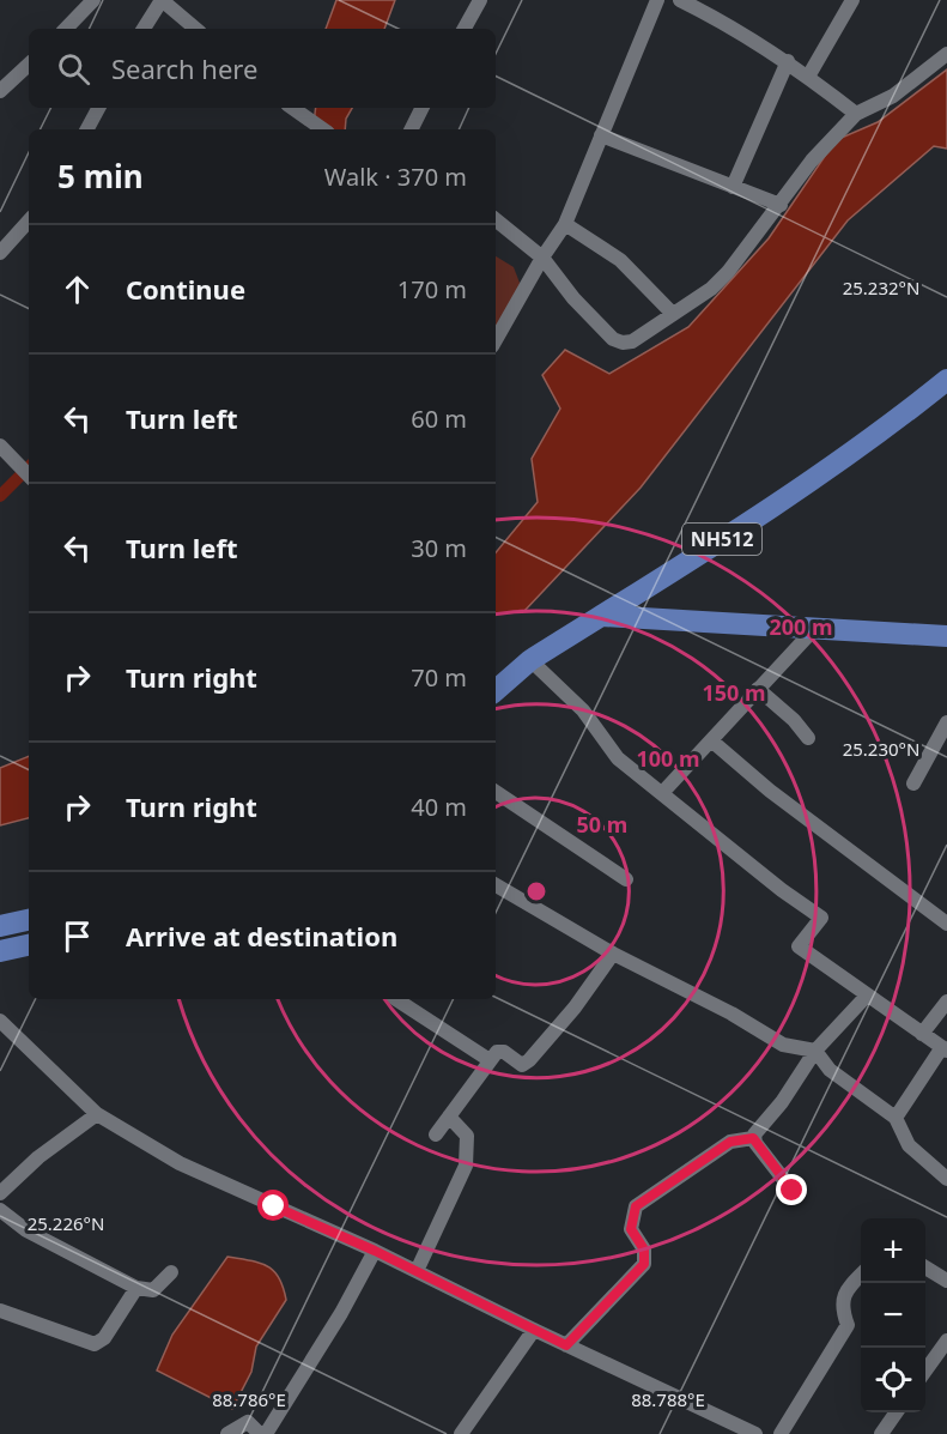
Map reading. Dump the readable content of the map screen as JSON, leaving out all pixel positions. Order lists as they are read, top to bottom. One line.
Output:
{"streets":{"main road":["NH512"]},"page":{"search":"Search here","heading":["5 min","Walk · 370 m"],"list":[["Continue","170 m"],["Turn left","60 m"],["Turn left","30 m"],["Turn right","70 m"],["Turn right","40 m"],"Arrive at destination"],"map_buttons":["+","−"]},"coordinates":["25.232°N","25.230°N","25.226°N","88.786°E","88.788°E"],"rings":["200 m","150 m","100 m","50 m"]}
